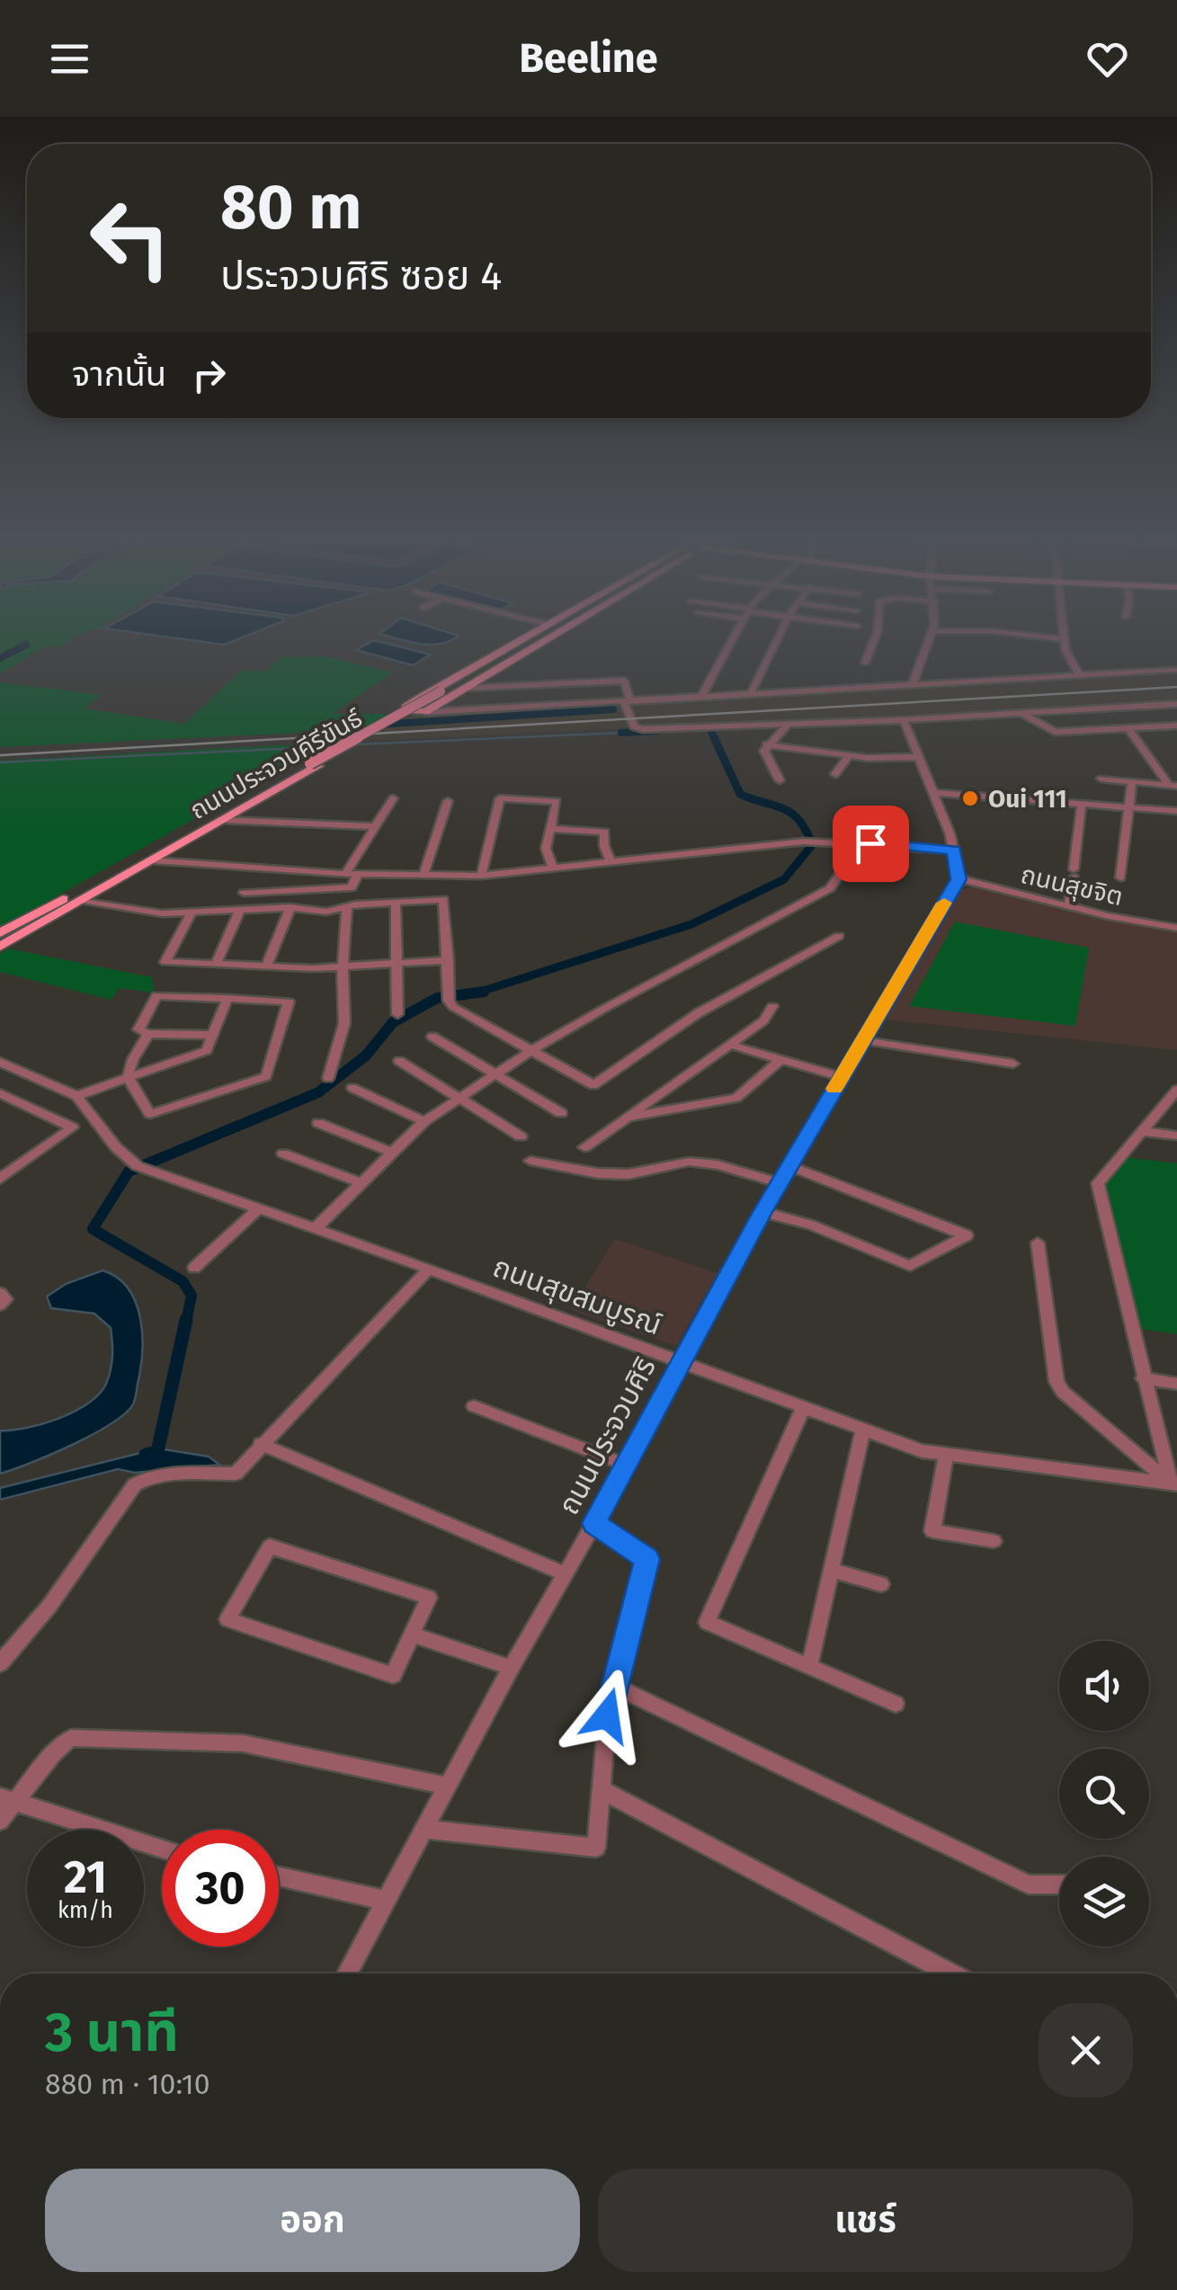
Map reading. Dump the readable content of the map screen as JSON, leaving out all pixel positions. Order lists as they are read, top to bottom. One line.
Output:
{"streets":{"main road":["ถนนประจวบคีรีขันธ์"],"street":["ถนนสุขจิต","ถนนสุขสมบูรณ์","ถนนประจวบศิริ"]},"crossings":[["ถนนสุขจิต","ถนนประจวบศิริ"],["ถนนสุขสมบูรณ์","ถนนประจวบศิริ"]],"places":["Oui 111"],"page":{"header":"Beeline","turn":["80 m","ประจวบศิริ ซอย 4"],"then":"จากนั้น","speed":"21 km/h","limit":"30","heading":["3 นาที","880 m · 10:10"],"buttons":["ออก","แชร์"]}}
